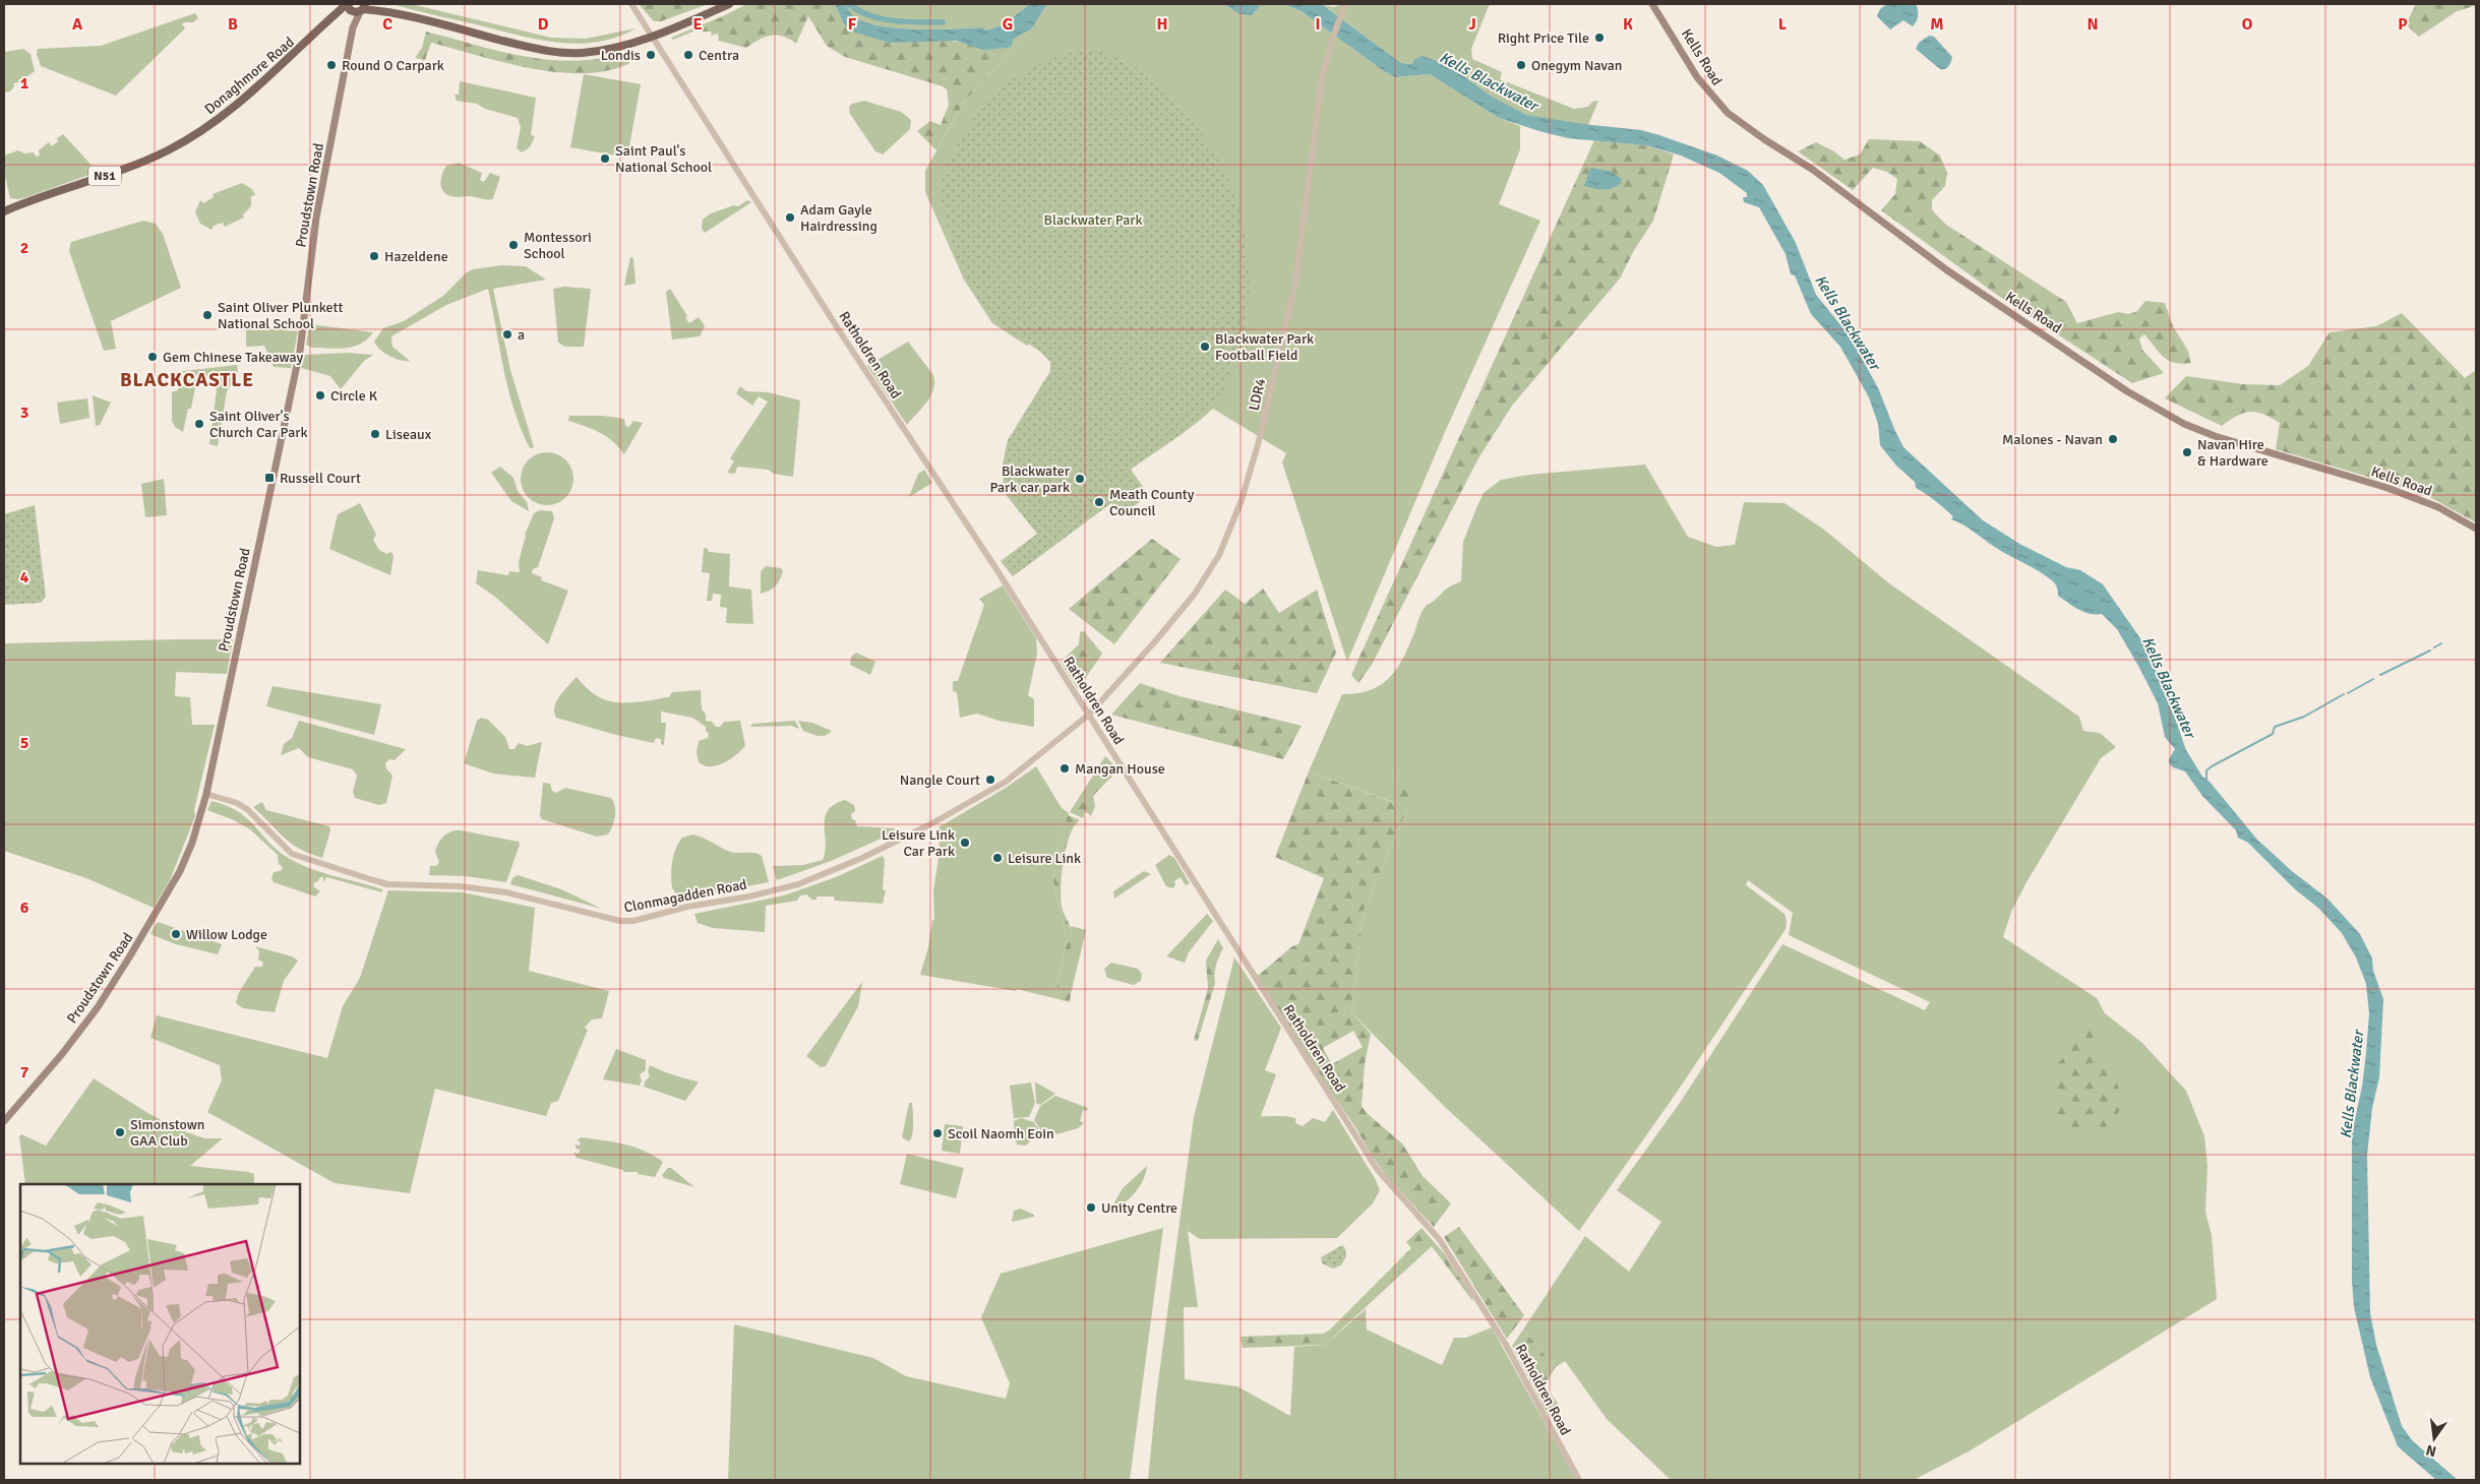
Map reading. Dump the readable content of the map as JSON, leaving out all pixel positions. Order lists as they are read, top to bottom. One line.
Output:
{"streets":{"main road":["Kells Road","Donaghmore Road","N51","Proudstown Road"],"street":["Ratholdren Road","LDR4","Clonmagadden Road"]},"crossings":[["Donaghmore Road","N51"],["Donaghmore Road","Proudstown Road"],["N51","Proudstown Road"],["N51","Ratholdren Road"],["Proudstown Road","Clonmagadden Road"],["Ratholdren Road","LDR4"],["Ratholdren Road","Clonmagadden Road"],["LDR4","Clonmagadden Road"]],"districts":["BLACKCASTLE"],"water":["Kells Blackwater"],"parks":["Blackwater Park"],"places":{"other":["Right Price Tile","Londis","Centra","Round O Carpark","Onegym Navan","Saint Paul's National School","Adam Gayle Hairdressing","Montessori School","Hazeldene","Saint Oliver Plunkett National School","a","Blackwater Park Football Field","Gem Chinese Takeaway","Circle K","Saint Oliver's Church Car Park","Liseaux","Malones - Navan","Navan Hire & Hardware","Blackwater Park car park","Meath County Council","Mangan House","Nangle Court","Leisure Link Car Park","Leisure Link","Willow Lodge","Simonstown GAA Club","Scoil Naomh Eoin","Unity Centre"],"transit":["Russell Court"]},"north":"bottom","grid":{"columns":["A","B","C","D","E","F","G","H","I","J","K","L","M","N","O","P"],"rows":["1","2","3","4","5","6","7"]}}
